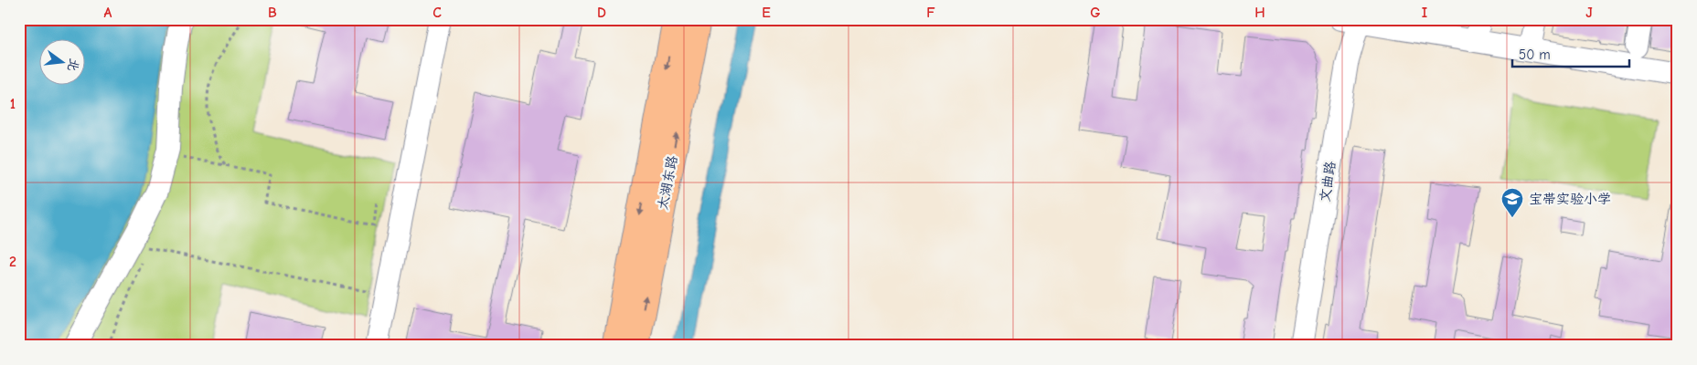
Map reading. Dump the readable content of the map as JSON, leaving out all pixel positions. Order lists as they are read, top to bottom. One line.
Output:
{"streets":{"main road":["太湖东路"],"street":["文曲路"]},"places":{"school or university":["宝带实验小学"]},"scale_bar":"50 m","north":"right","grid":{"columns":["A","B","C","D","E","F","G","H","I","J"],"rows":["1","2"]}}
